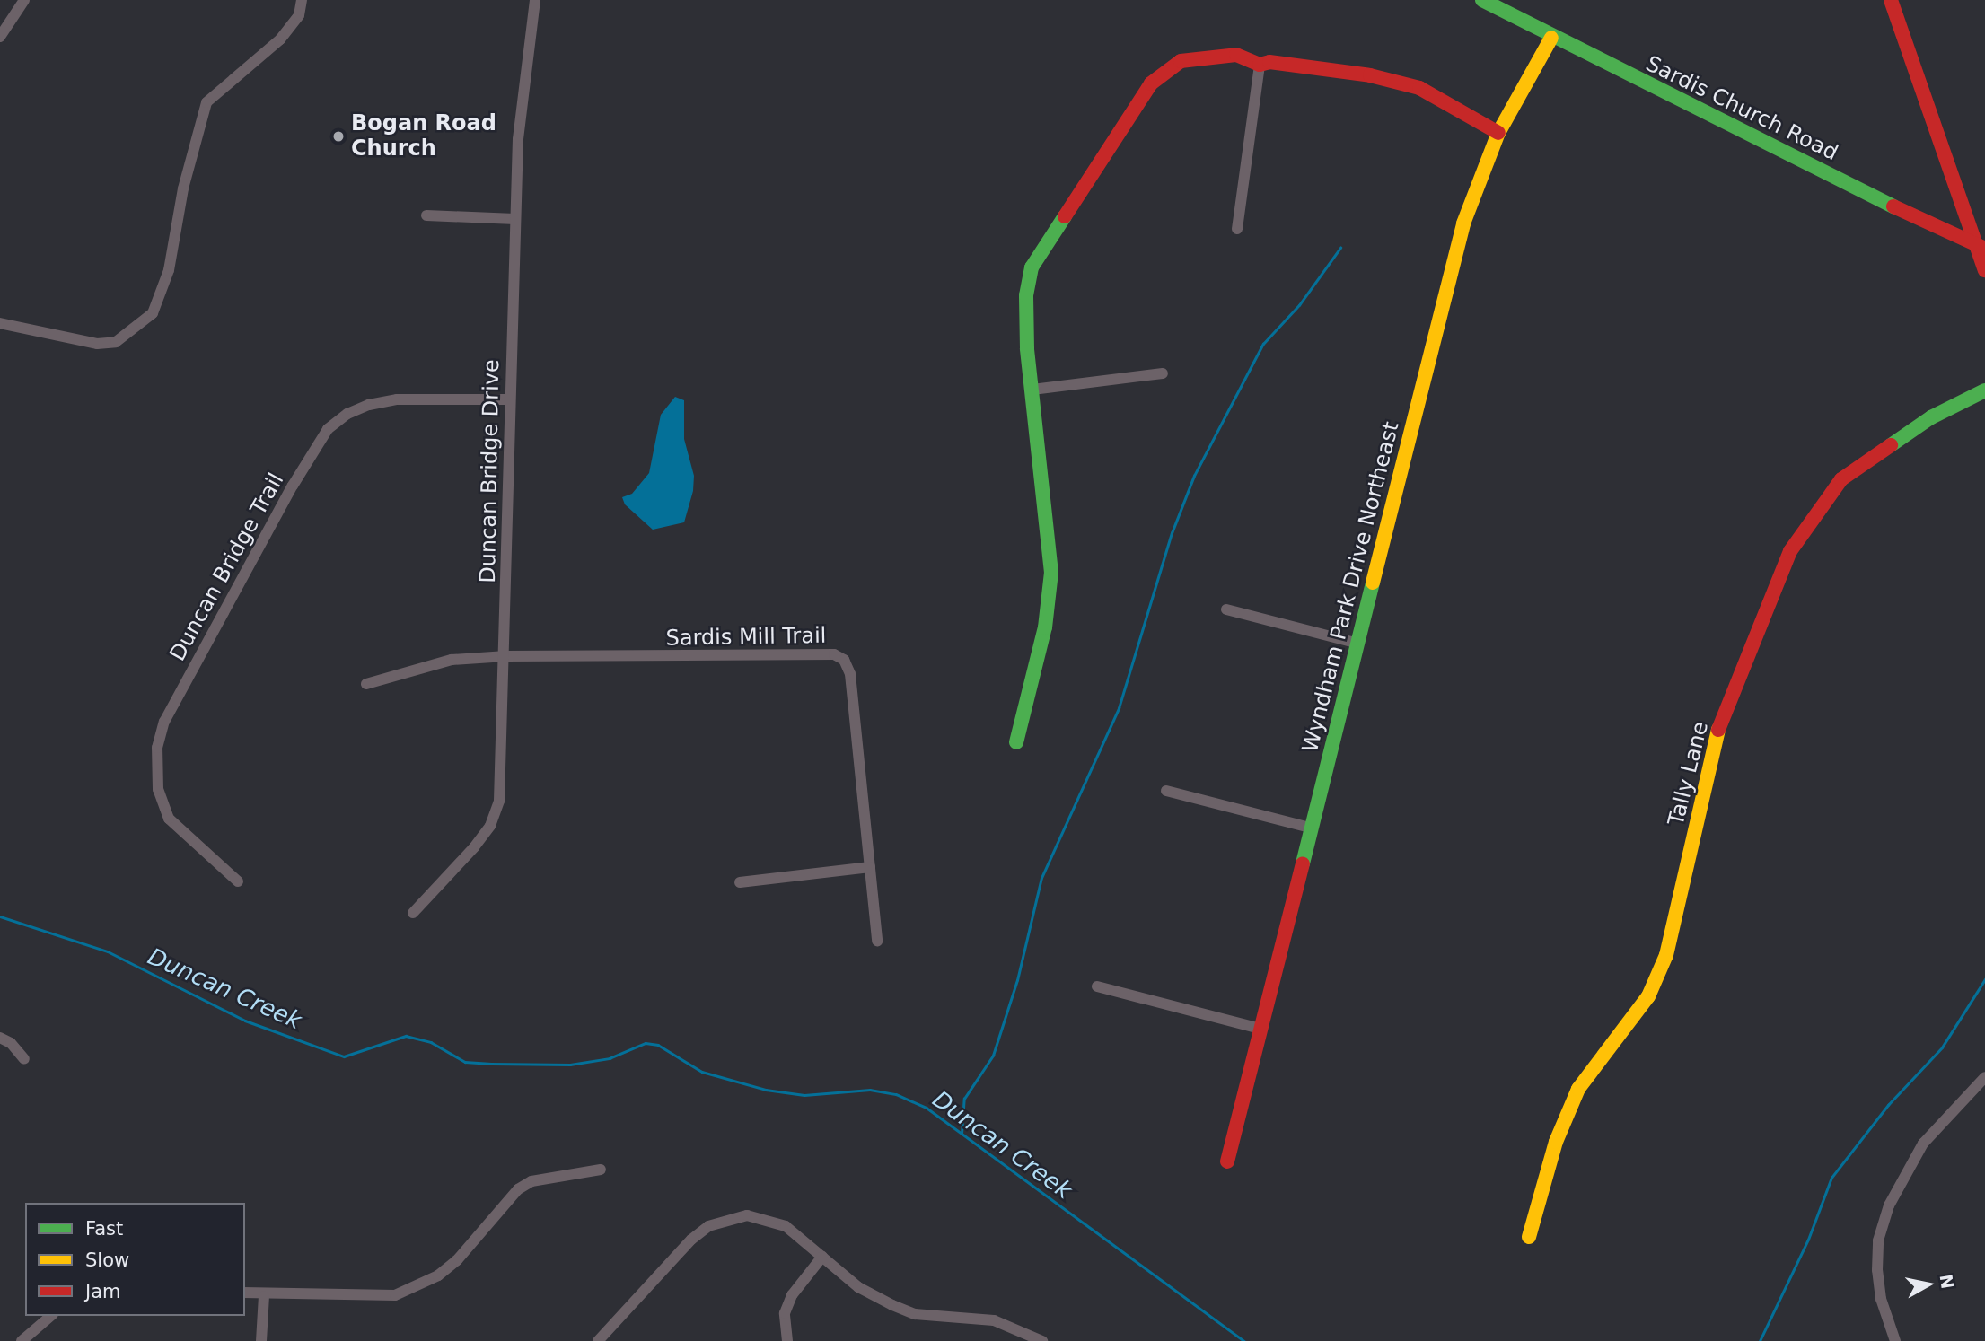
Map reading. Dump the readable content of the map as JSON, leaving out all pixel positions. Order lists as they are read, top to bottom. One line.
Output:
{"streets":{"street":["Sardis Church Road","Duncan Bridge Drive","Duncan Bridge Trail","Wyndham Park Drive Northeast","Sardis Mill Trail","Tally Lane"]},"crossings":[["Sardis Church Road","Wyndham Park Drive Northeast"],["Duncan Bridge Drive","Duncan Bridge Trail"],["Duncan Bridge Drive","Sardis Mill Trail"]],"water":["Duncan Creek"],"places":["Bogan Road Church"],"legend":["Fast","Slow","Jam"],"north":"right"}
